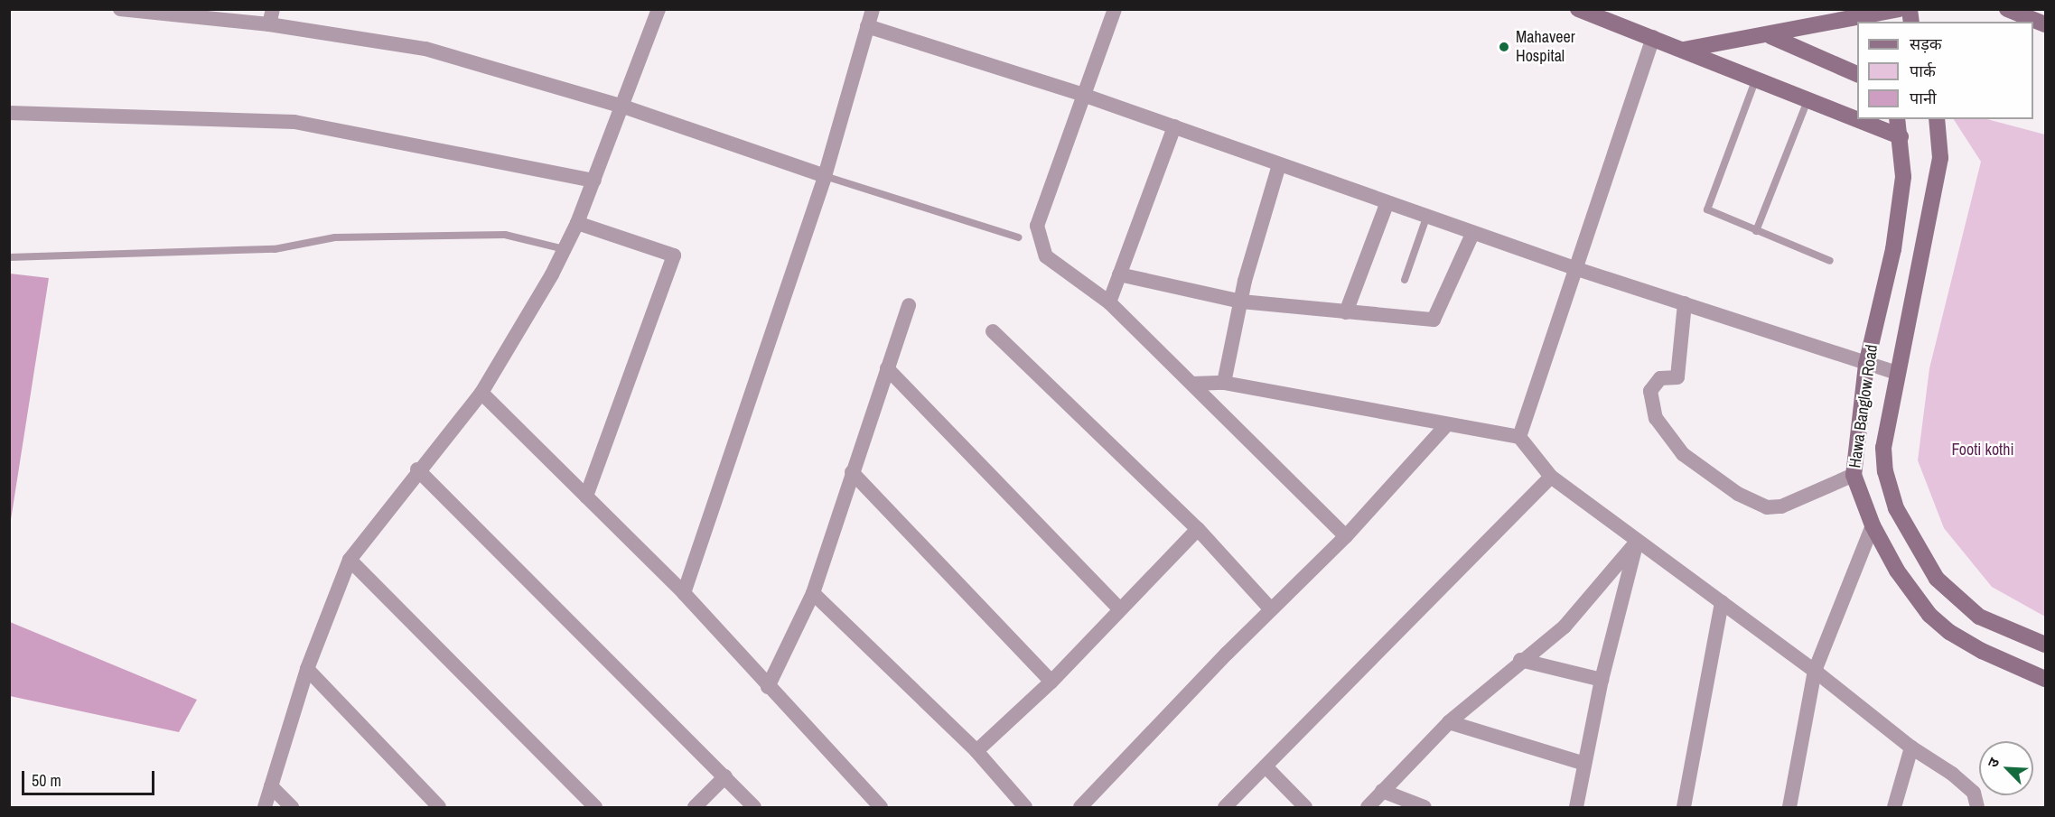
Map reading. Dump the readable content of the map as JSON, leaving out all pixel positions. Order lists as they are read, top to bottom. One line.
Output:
{"streets":{"street":["Hawa Banglow Road"]},"parks":["Footi kothi"],"places":["Mahaveer Hospital"],"legend":["सड़क","पार्क","पानी"],"scale_bar":"50 m","north":"top left"}
